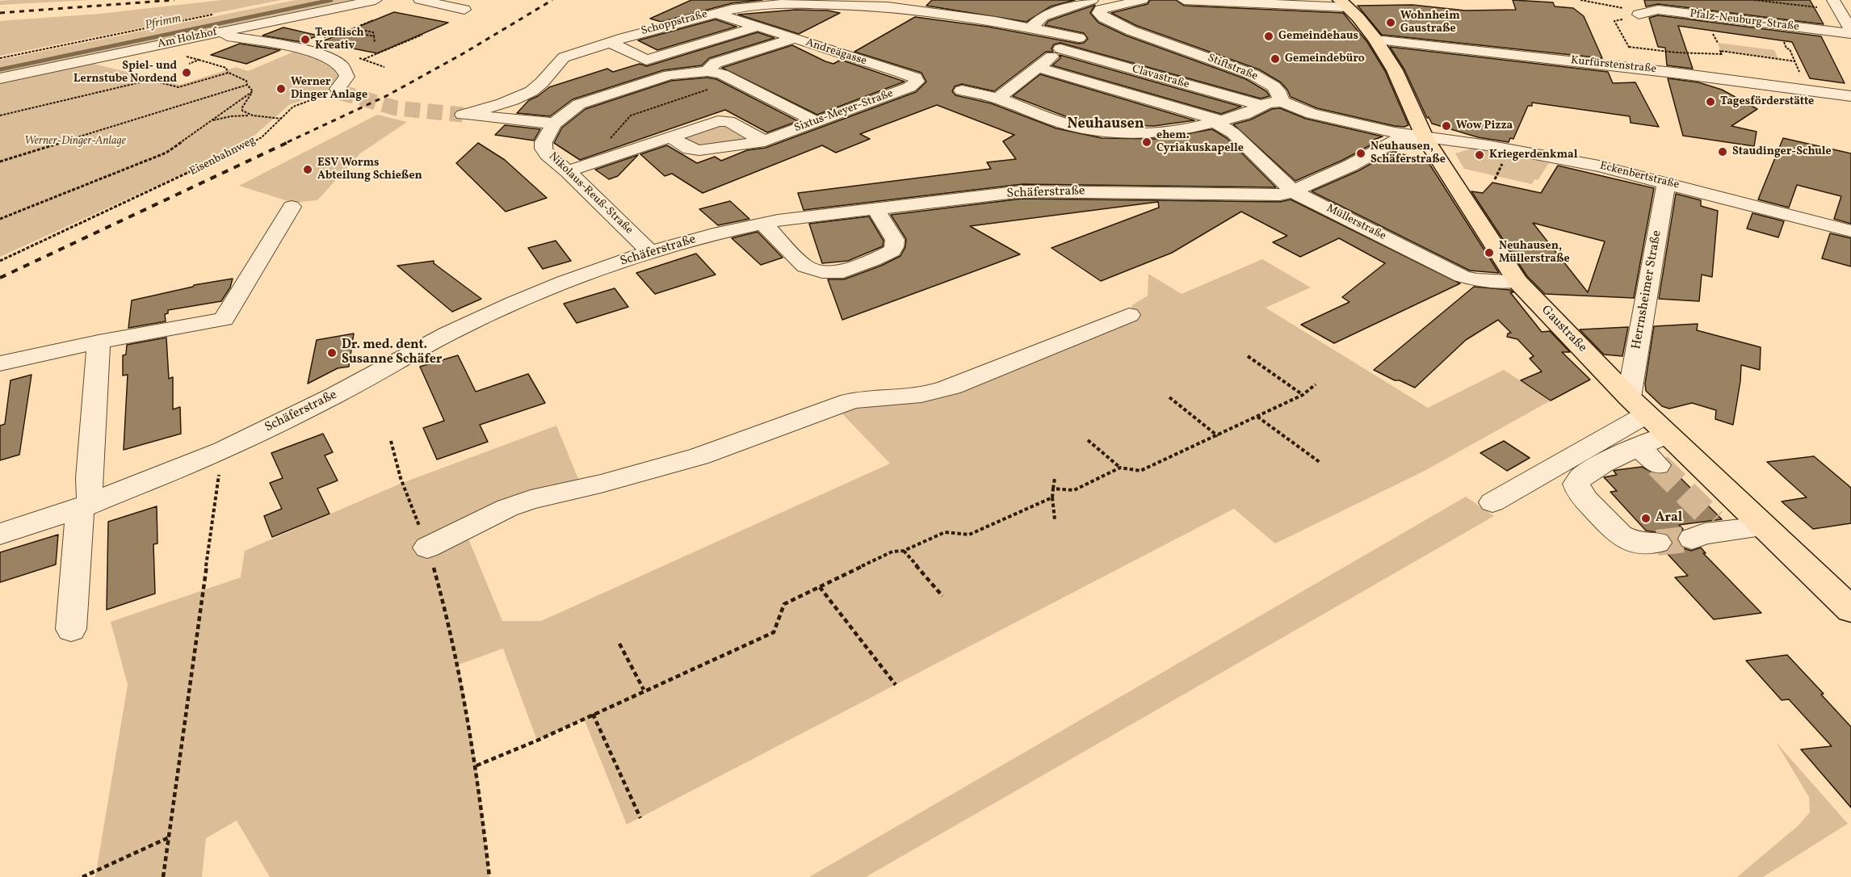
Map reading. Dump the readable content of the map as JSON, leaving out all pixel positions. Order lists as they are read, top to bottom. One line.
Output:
{"streets":{"main road":["Gaustraße"],"street":["Pfalz-Neuburg-Straße","Schoppstraße","Am Holzhof","Andreägasse","Kurfürstenstraße","Stiftstraße","Clavastraße","Sixtus-Meyer-Straße","Eckenbertstraße","Schäferstraße","Nikolaus-Reuß-Straße","Müllerstraße","Herrnsheimer Straße"],"path":["Eisenbahnweg"]},"crossings":[["Schoppstraße","Andreägasse"],["Schoppstraße","Nikolaus-Reuß-Straße"],["Andreägasse","Sixtus-Meyer-Straße"],["Andreägasse","Nikolaus-Reuß-Straße"],["Kurfürstenstraße","Gaustraße"],["Sixtus-Meyer-Straße","Nikolaus-Reuß-Straße"],["Eckenbertstraße","Schäferstraße"],["Eckenbertstraße","Herrnsheimer Straße"],["Eckenbertstraße","Gaustraße"],["Schäferstraße","Nikolaus-Reuß-Straße"],["Schäferstraße","Müllerstraße"],["Schäferstraße","Gaustraße"],["Müllerstraße","Gaustraße"],["Herrnsheimer Straße","Gaustraße"]],"districts":["Neuhausen"],"water":["Pfrimm"],"parks":["Werner-Dinger-Anlage"],"places":["Wohnheim Gaustraße","Gemeindehaus","Teuflisch Kreativ","Gemeindebüro","Spiel- und Lernstube Nordend","Werner Dinger Anlage","Tagesförderstätte","Wow Pizza","ehem. Cyriakuskapelle","Staudinger-Schule","Neuhausen, Schäferstraße","Kriegerdenkmal","ESV Worms Abteilung Schießen","Neuhausen, Müllerstraße","Dr. med. dent. Susanne Schäfer","Aral"]}
